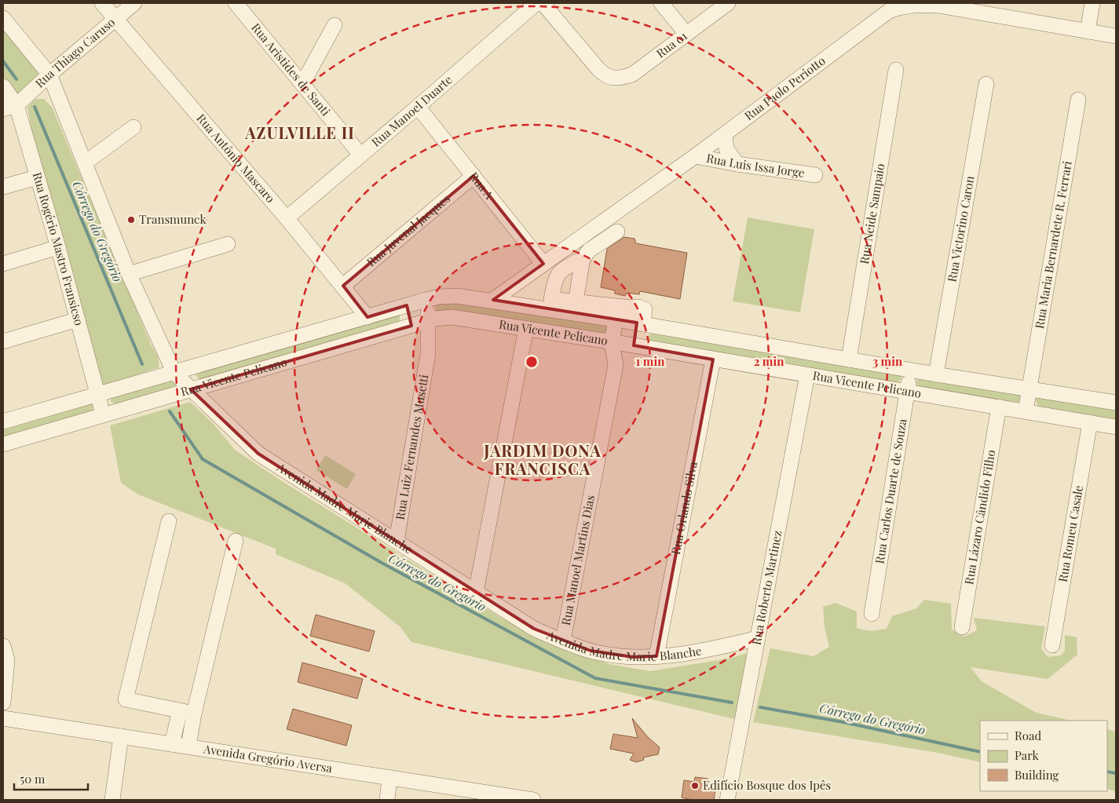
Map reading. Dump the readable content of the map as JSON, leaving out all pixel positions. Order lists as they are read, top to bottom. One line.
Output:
{"streets":{"street":["Rua 01","Rua Thiago Caruso","Rua Aristides de Santi","Rua Paolo Periotto","Rua Manoel Duarte","Rua Antônio Mascaro","Rua Luis Issa Jorge","Rua A","Rua Neide Sampaio","Rua Victorino Caron","Rua Juvenal Jacques","Rua Maria Bernardete R. Ferrari","Rua Rogério Mastro Fransicso","Rua Vicente Pelicano","Rua Luiz Fernandes Musetti","Rua Carlos Duarte de Souza","Rua Orlando Silva","Avenida Madre Marie Blanche","Rua Lázaro Cândido Filho","Rua Romeu Casale","Rua Manoel Martins Dias","Rua Roberto Martinez","Avenida Gregório Aversa"]},"crossings":[["Rua Thiago Caruso","Rua Antônio Mascaro"],["Rua Thiago Caruso","Rua Rogério Mastro Fransicso"],["Rua Thiago Caruso","Avenida Madre Marie Blanche"],["Rua Aristides de Santi","Rua Manoel Duarte"],["Rua Paolo Periotto","Rua Luis Issa Jorge"],["Rua Paolo Periotto","Rua A"],["Rua Paolo Periotto","Rua Vicente Pelicano"],["Rua Manoel Duarte","Rua Antônio Mascaro"],["Rua Manoel Duarte","Rua A"],["Rua Antônio Mascaro","Rua Juvenal Jacques"],["Rua Antônio Mascaro","Rua Vicente Pelicano"],["Rua A","Rua Juvenal Jacques"],["Rua Neide Sampaio","Rua Vicente Pelicano"],["Rua Victorino Caron","Rua Vicente Pelicano"],["Rua Maria Bernardete R. Ferrari","Rua Vicente Pelicano"],["Rua Rogério Mastro Fransicso","Rua Vicente Pelicano"],["Rua Vicente Pelicano","Rua Luiz Fernandes Musetti"],["Rua Vicente Pelicano","Rua Carlos Duarte de Souza"],["Rua Vicente Pelicano","Rua Orlando Silva"],["Rua Vicente Pelicano","Avenida Madre Marie Blanche"],["Rua Vicente Pelicano","Rua Lázaro Cândido Filho"],["Rua Vicente Pelicano","Rua Romeu Casale"],["Rua Vicente Pelicano","Rua Manoel Martins Dias"],["Rua Vicente Pelicano","Rua Roberto Martinez"],["Rua Luiz Fernandes Musetti","Avenida Madre Marie Blanche"],["Rua Orlando Silva","Avenida Madre Marie Blanche"],["Avenida Madre Marie Blanche","Rua Manoel Martins Dias"],["Avenida Madre Marie Blanche","Rua Roberto Martinez"]],"districts":["AZULVILLE II","JARDIM DONA FRANCISCA"],"water":["Córrego do Gregório"],"places":["Transmunck","Edifício Bosque dos Ipês"],"legend":["Road","Park","Building"],"scale_bar":"50 m","rings":["1 min","2 min","3 min"]}
